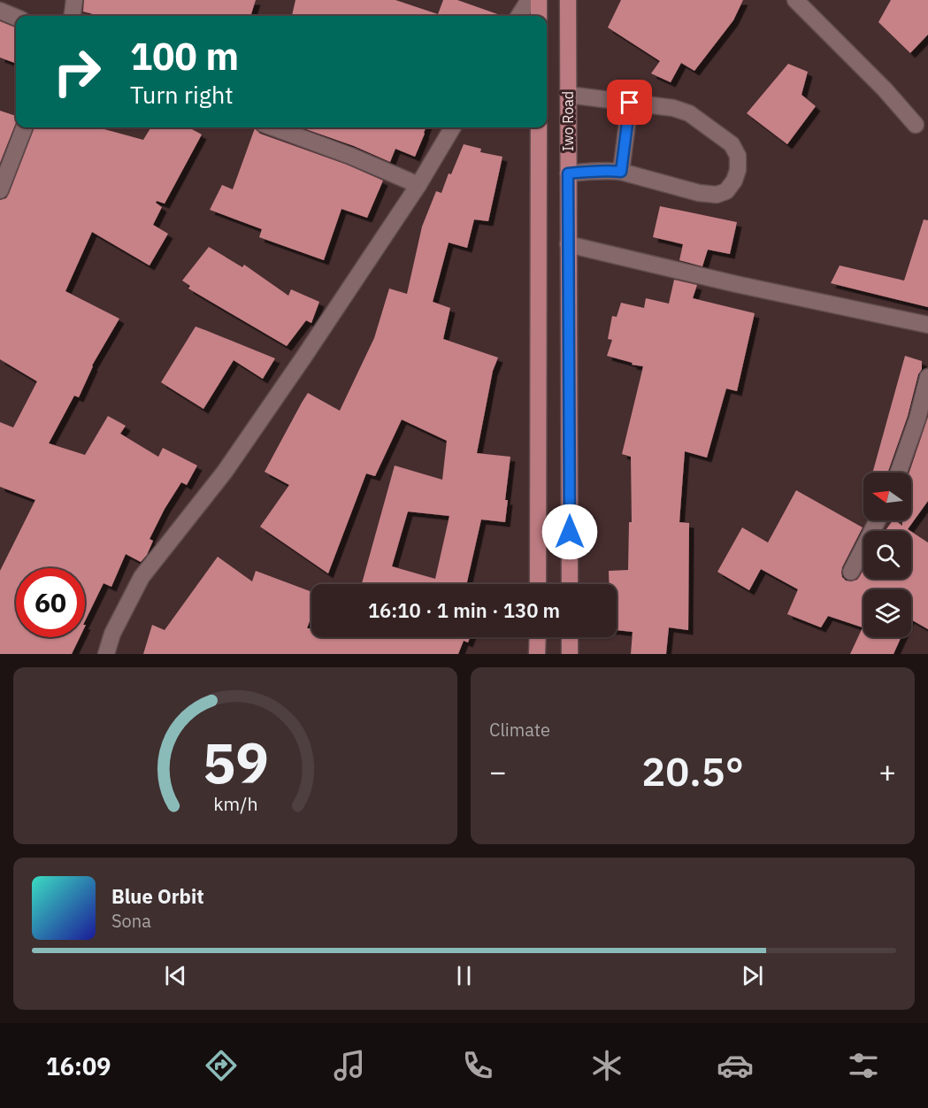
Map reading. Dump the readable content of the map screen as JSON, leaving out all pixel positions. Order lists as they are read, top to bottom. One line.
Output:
{"streets":{"main road":["Iwo Road"]},"north":"left","page":{"turn":["100 m","Turn right"],"limit":"60","trip":"16:10 · 1 min · 130 m","tile":"Climate","heat":["−","20.5°","+"],"song":["Blue Orbit","Sona"],"tabs":"16:09","gauge":["59","km/h"]}}
